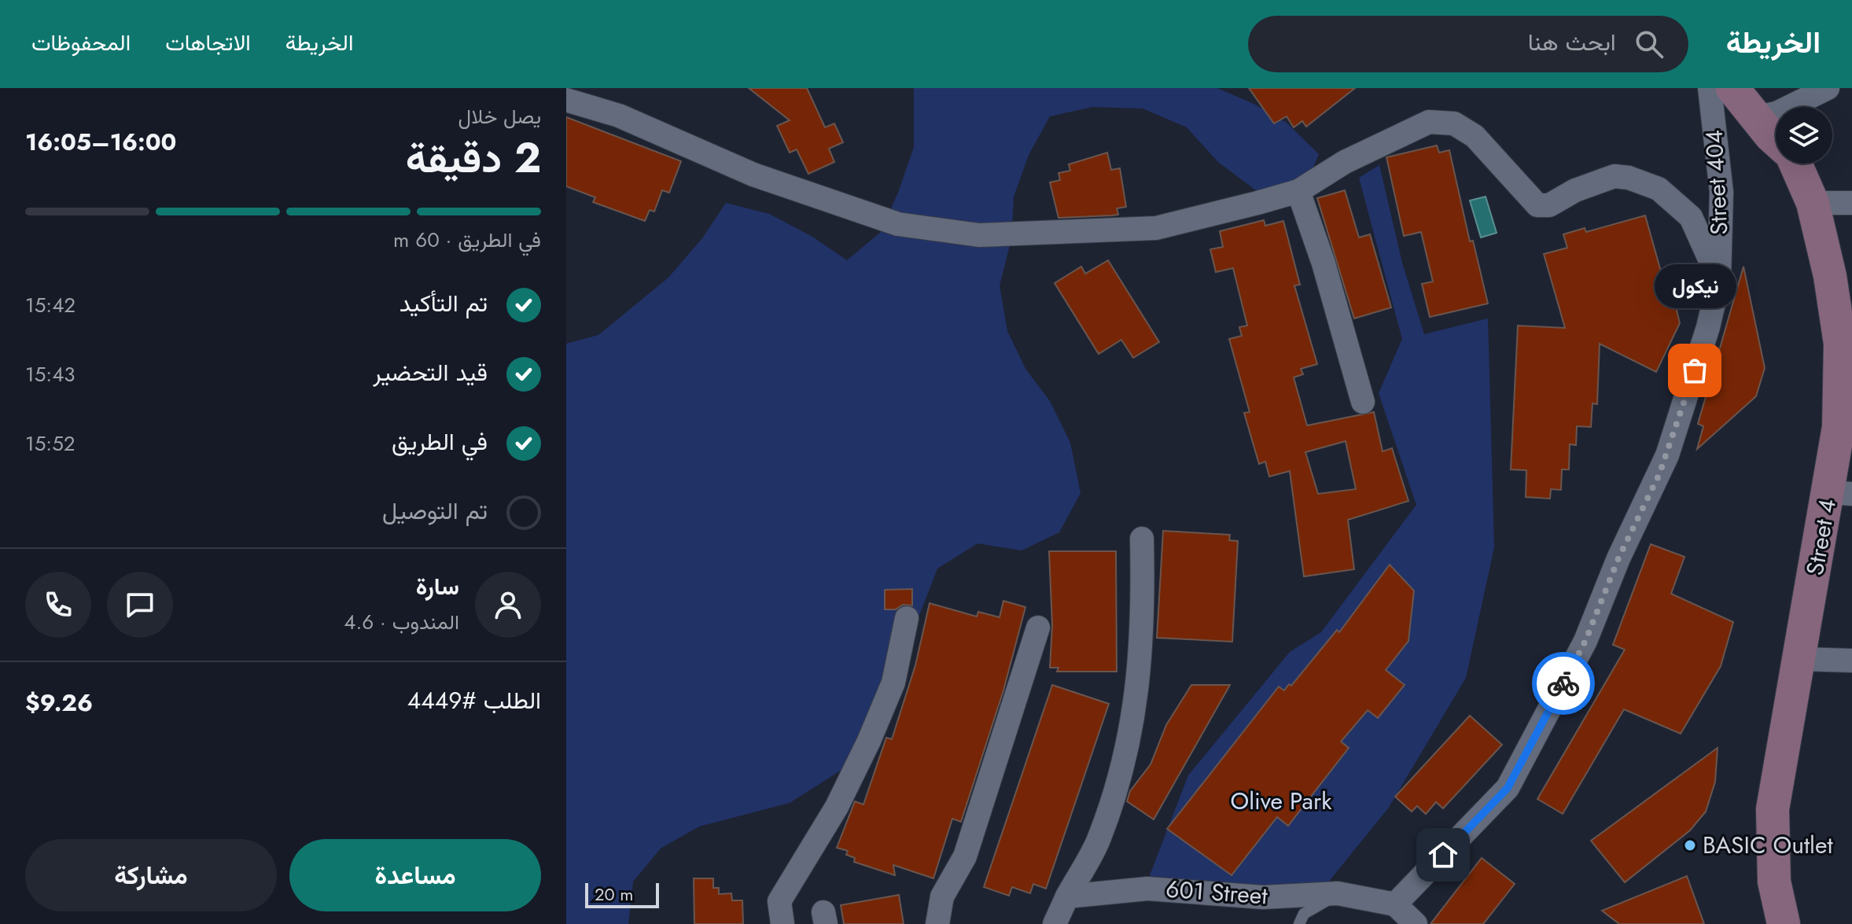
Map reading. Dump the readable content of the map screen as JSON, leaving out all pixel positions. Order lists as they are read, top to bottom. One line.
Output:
{"streets":{"main road":["Street 4"],"street":["Street 404","601 Street"]},"crossings":[["Street 404","601 Street"]],"parks":["Olive Park"],"places":["نيكول","BASIC Outlet"],"scale_bar":"20 m","page":{"header":"الخريطة","search":"ابحث هنا","nav":["الخريطة","الاتجاهات","المحفوظات"],"heading":["2 دقيقة","يصل خلال","16:00–16:05"],"panel":["سارة","المندوب · 4.6","الطلب #4449","$9.26"],"bar":"في الطريق · 60 m","bubble":"نيكول","list":[["تم التأكيد","15:42"],["قيد التحضير","15:43"],["في الطريق","15:52"],"تم التوصيل"],"buttons":["مساعدة","مشاركة"],"scale":"20 m"}}
